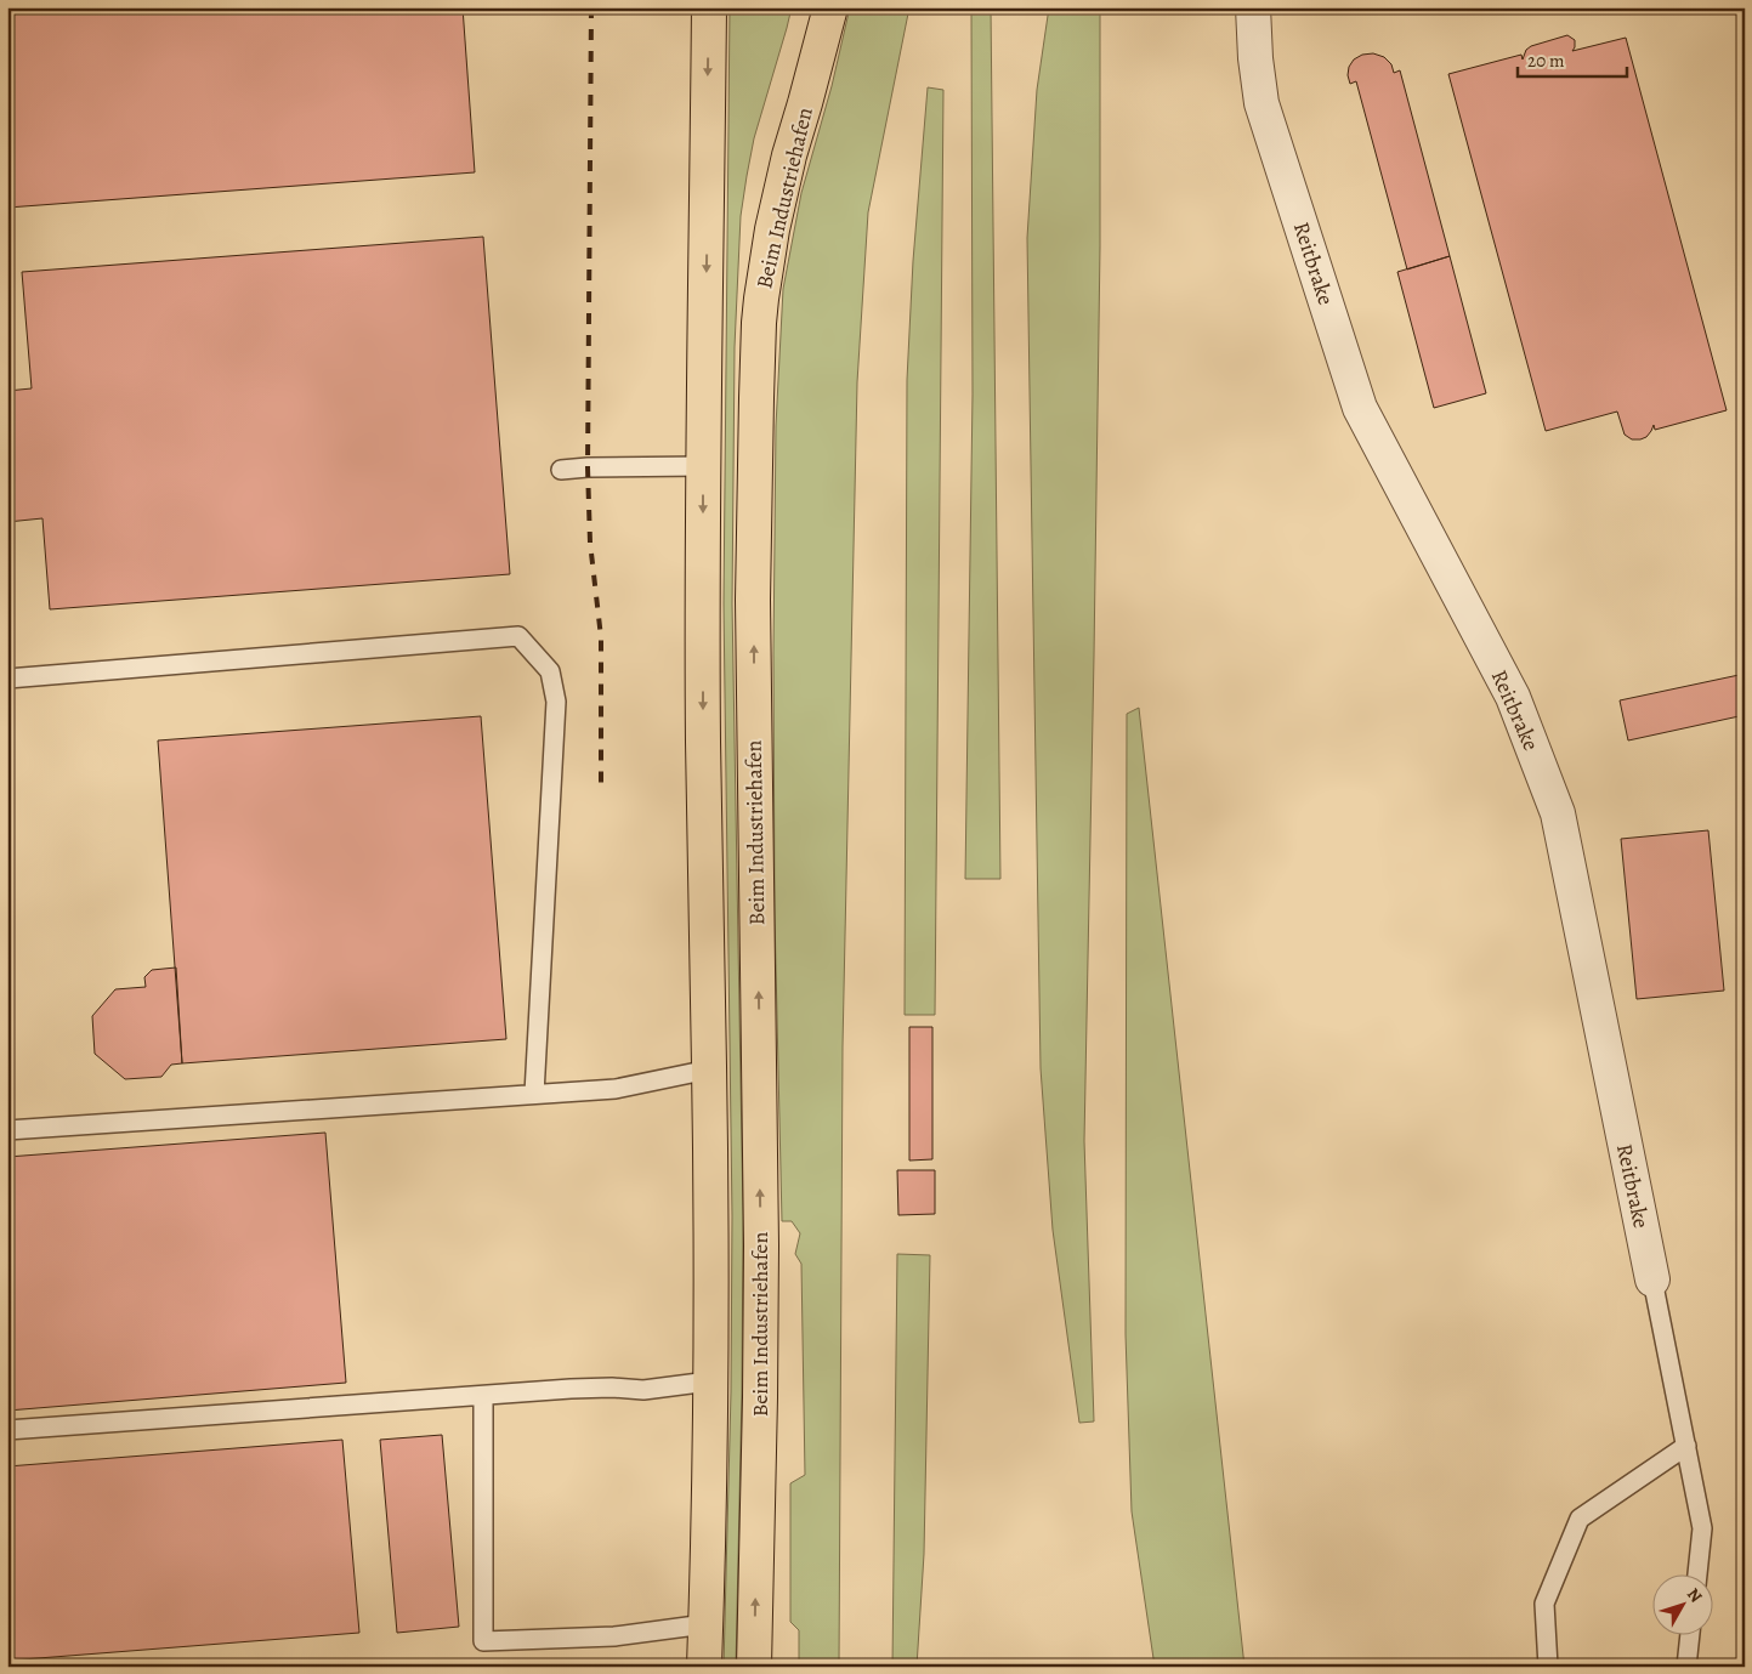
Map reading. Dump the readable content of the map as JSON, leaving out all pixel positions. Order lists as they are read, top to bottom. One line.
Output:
{"streets":{"main road":["Beim Industriehafen"],"street":["Reitbrake"]},"scale_bar":"20 m","north":"top right"}
